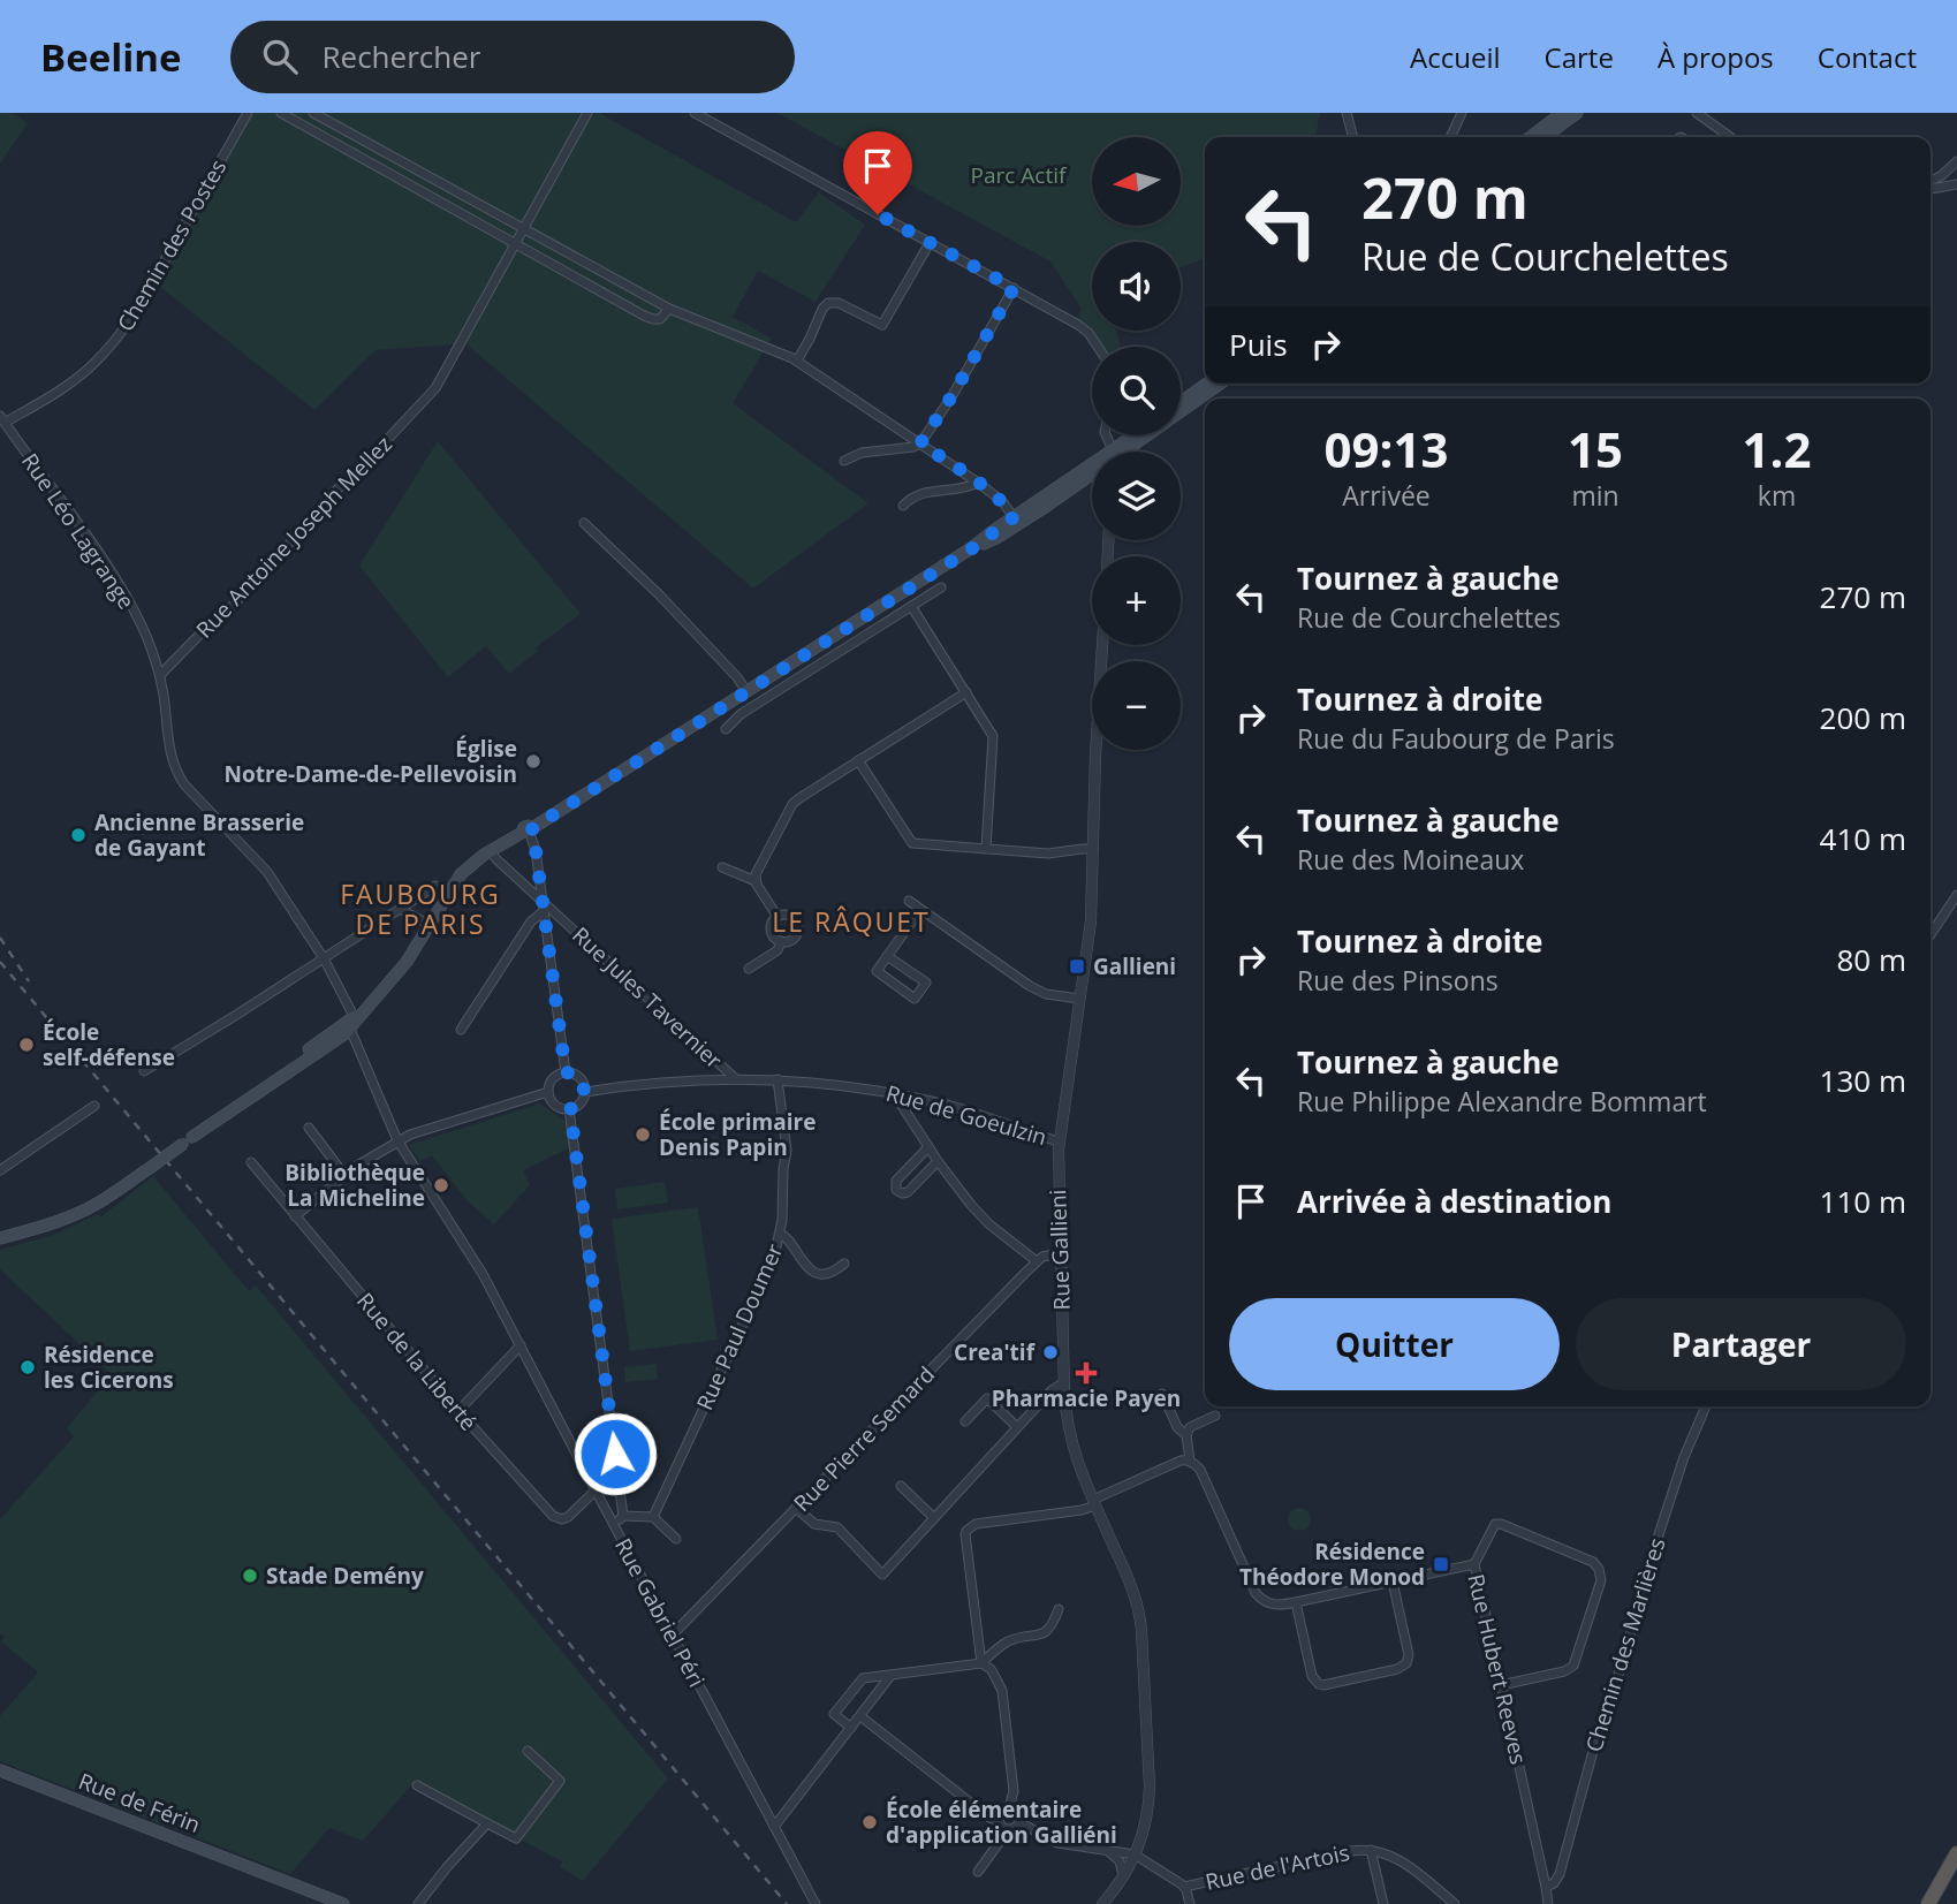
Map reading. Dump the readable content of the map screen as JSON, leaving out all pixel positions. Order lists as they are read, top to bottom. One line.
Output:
{"streets":{"main road":["Rue de Férin"],"street":["Chemin des Postes","Rue Léo Lagrange","Rue Antoine Joseph Mellez","Rue Jules Tavernier","Rue de Goeulzin","Rue Gallieni","Rue Paul Doumer","Rue de la Liberté","Rue Pierre Semard","Rue Gabriel Péri","Chemin des Marlières","Rue Hubert Reeves","Rue de l'Artois"]},"crossings":[["Chemin des Postes","Rue Léo Lagrange"],["Rue Léo Lagrange","Rue Antoine Joseph Mellez"],["Rue Léo Lagrange","Rue Gabriel Péri"],["Rue Jules Tavernier","Rue de Goeulzin"],["Rue de Goeulzin","Rue Gallieni"],["Rue de Goeulzin","Rue Paul Doumer"],["Rue Gallieni","Rue Pierre Semard"],["Rue de la Liberté","Rue Gabriel Péri"],["Rue Pierre Semard","Rue Gabriel Péri"],["Chemin des Marlières","Rue Hubert Reeves"]],"districts":["FAUBOURG DE PARIS","LE RÂQUET"],"parks":["Parc Actif"],"places":{"other":["Église Notre-Dame-de-Pellevoisin","Ancienne Brasserie de Gayant","École self-défense","École primaire Denis Papin","Bibliothèque La Micheline","Crea'tif","Résidence les Cicerons","Stade Demény","École élémentaire d'application Galliéni"],"transit":["Gallieni","Résidence Théodore Monod"],"health":["Pharmacie Payen"]},"north":"left","page":{"header":"Beeline","search":"Rechercher","nav":["Accueil","Carte","À propos","Contact"],"map_buttons":["+","−"],"turn":["270 m","Rue de Courchelettes"],"then":"Puis","eta":["09:13","Arrivée","15","min","1.2","km"],"list":[{"name":"Tournez à gauche","note":"Rue de Courchelettes","value":"270 m"},{"name":"Tournez à droite","note":"Rue du Faubourg de Paris","value":"200 m"},{"name":"Tournez à gauche","note":"Rue des Moineaux","value":"410 m"},{"name":"Tournez à droite","note":"Rue des Pinsons","value":"80 m"},{"name":"Tournez à gauche","note":"Rue Philippe Alexandre Bommart","value":"130 m"},{"name":"Arrivée à destination","value":"110 m"}],"buttons":["Quitter","Partager"]}}
